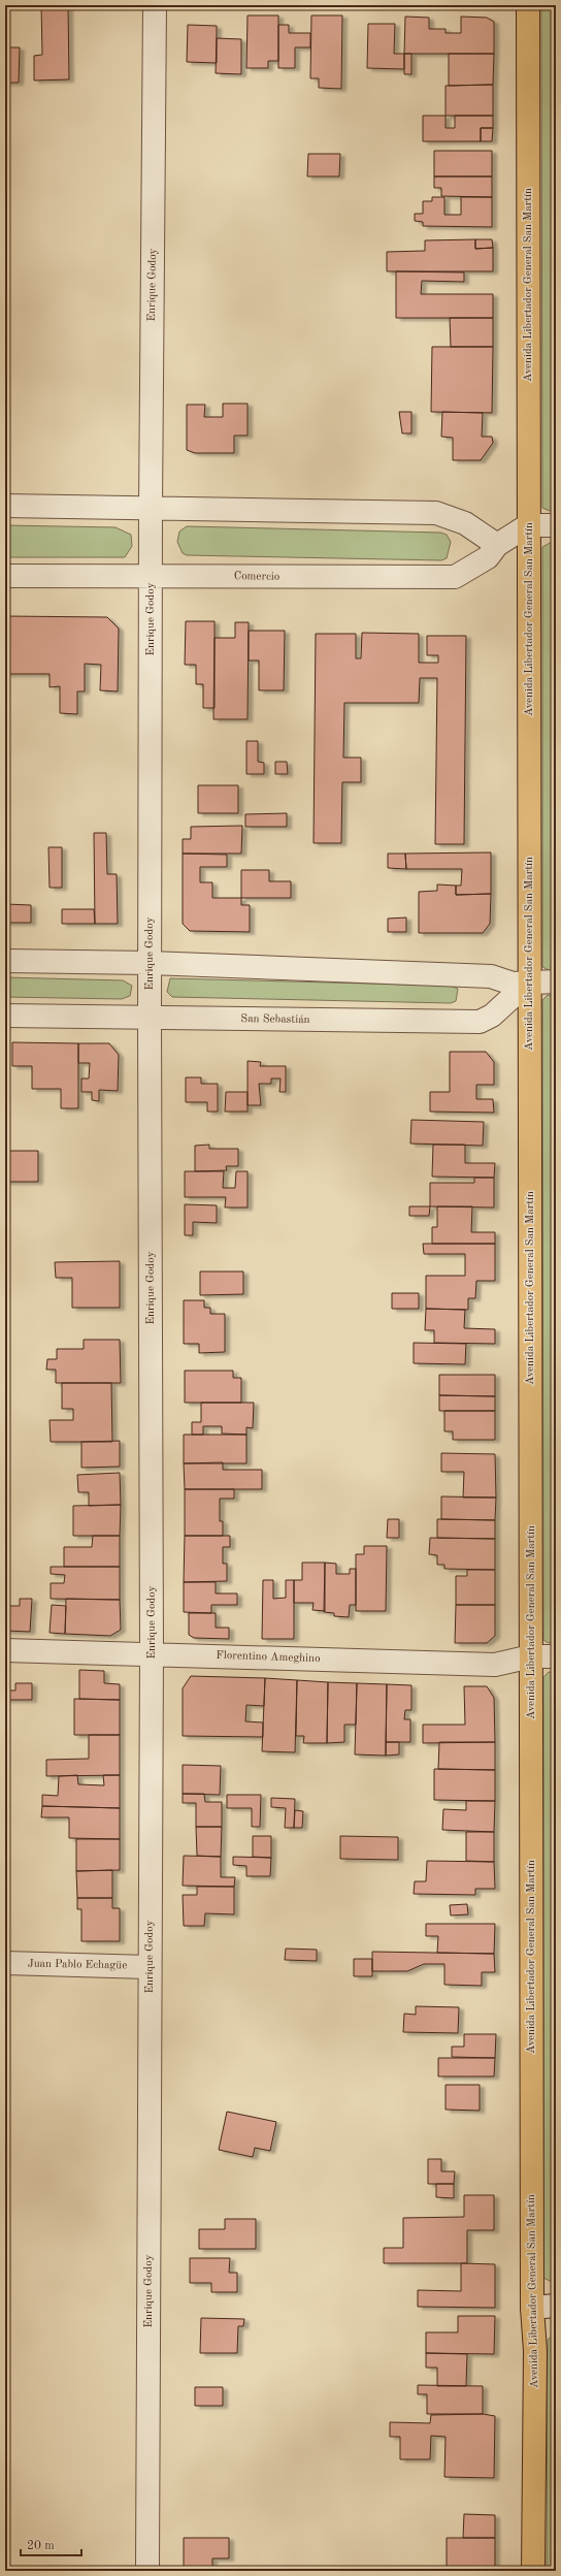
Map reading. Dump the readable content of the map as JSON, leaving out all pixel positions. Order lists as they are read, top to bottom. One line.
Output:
{"streets":{"main road":["Avenida Libertador General San Martín"],"street":["Enrique Godoy","Comercio","San Sebastián","Florentino Ameghino","Juan Pablo Echagüe"]},"crossings":[["Enrique Godoy","Comercio"],["Enrique Godoy","San Sebastián"],["Enrique Godoy","Florentino Ameghino"],["Enrique Godoy","Juan Pablo Echagüe"],["Avenida Libertador General San Martín","Comercio"],["Avenida Libertador General San Martín","San Sebastián"],["Avenida Libertador General San Martín","Florentino Ameghino"]],"scale_bar":"20 m"}
